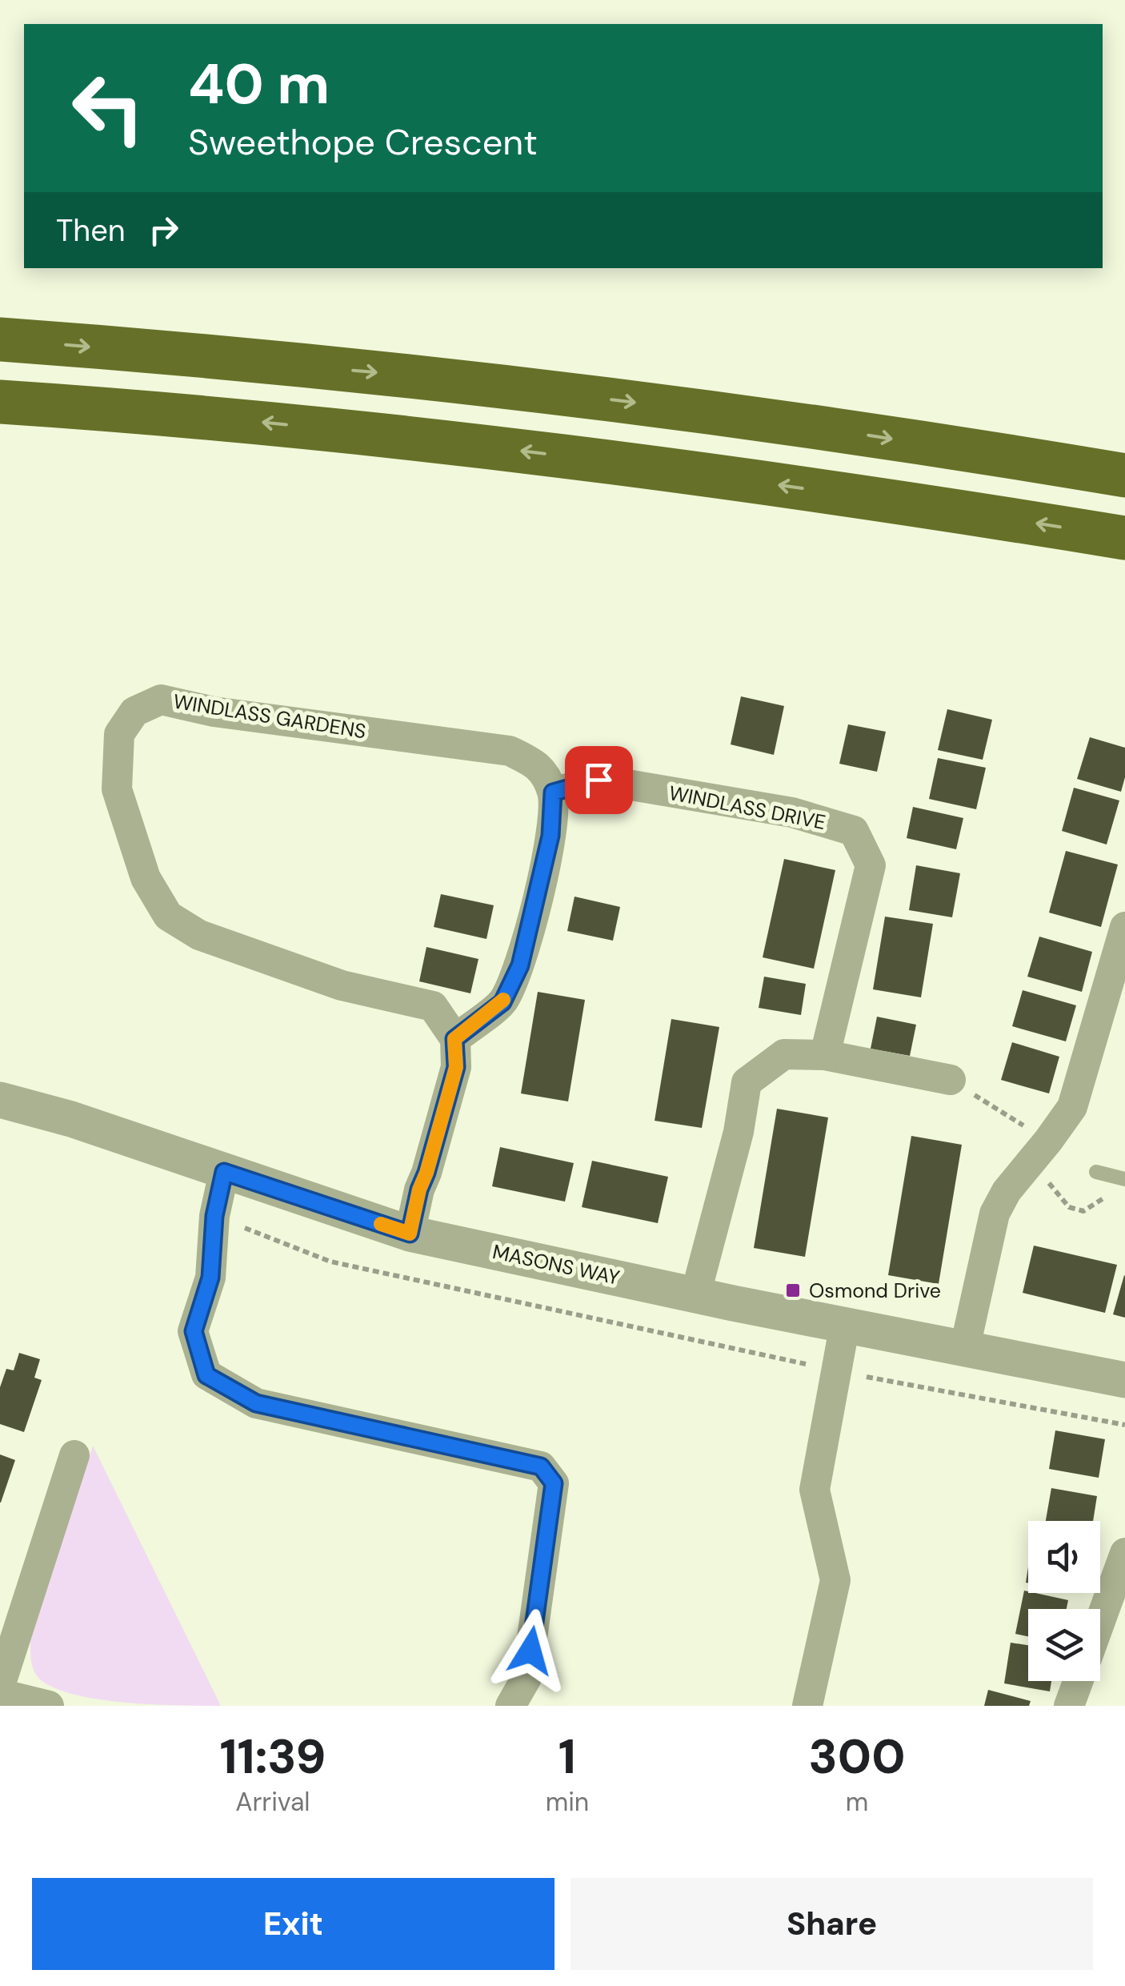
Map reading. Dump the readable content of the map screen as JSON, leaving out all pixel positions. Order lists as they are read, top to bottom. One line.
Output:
{"streets":{"street":["WINDLASS GARDENS","WINDLASS DRIVE","MASONS WAY"]},"crossings":[["WINDLASS GARDENS","WINDLASS DRIVE"]],"places":{"transit":["Osmond Drive"]},"page":{"turn":["40 m","Sweethope Crescent"],"then":"Then","eta":["11:39","Arrival","1","min","300","m"],"buttons":["Exit","Share"]}}
